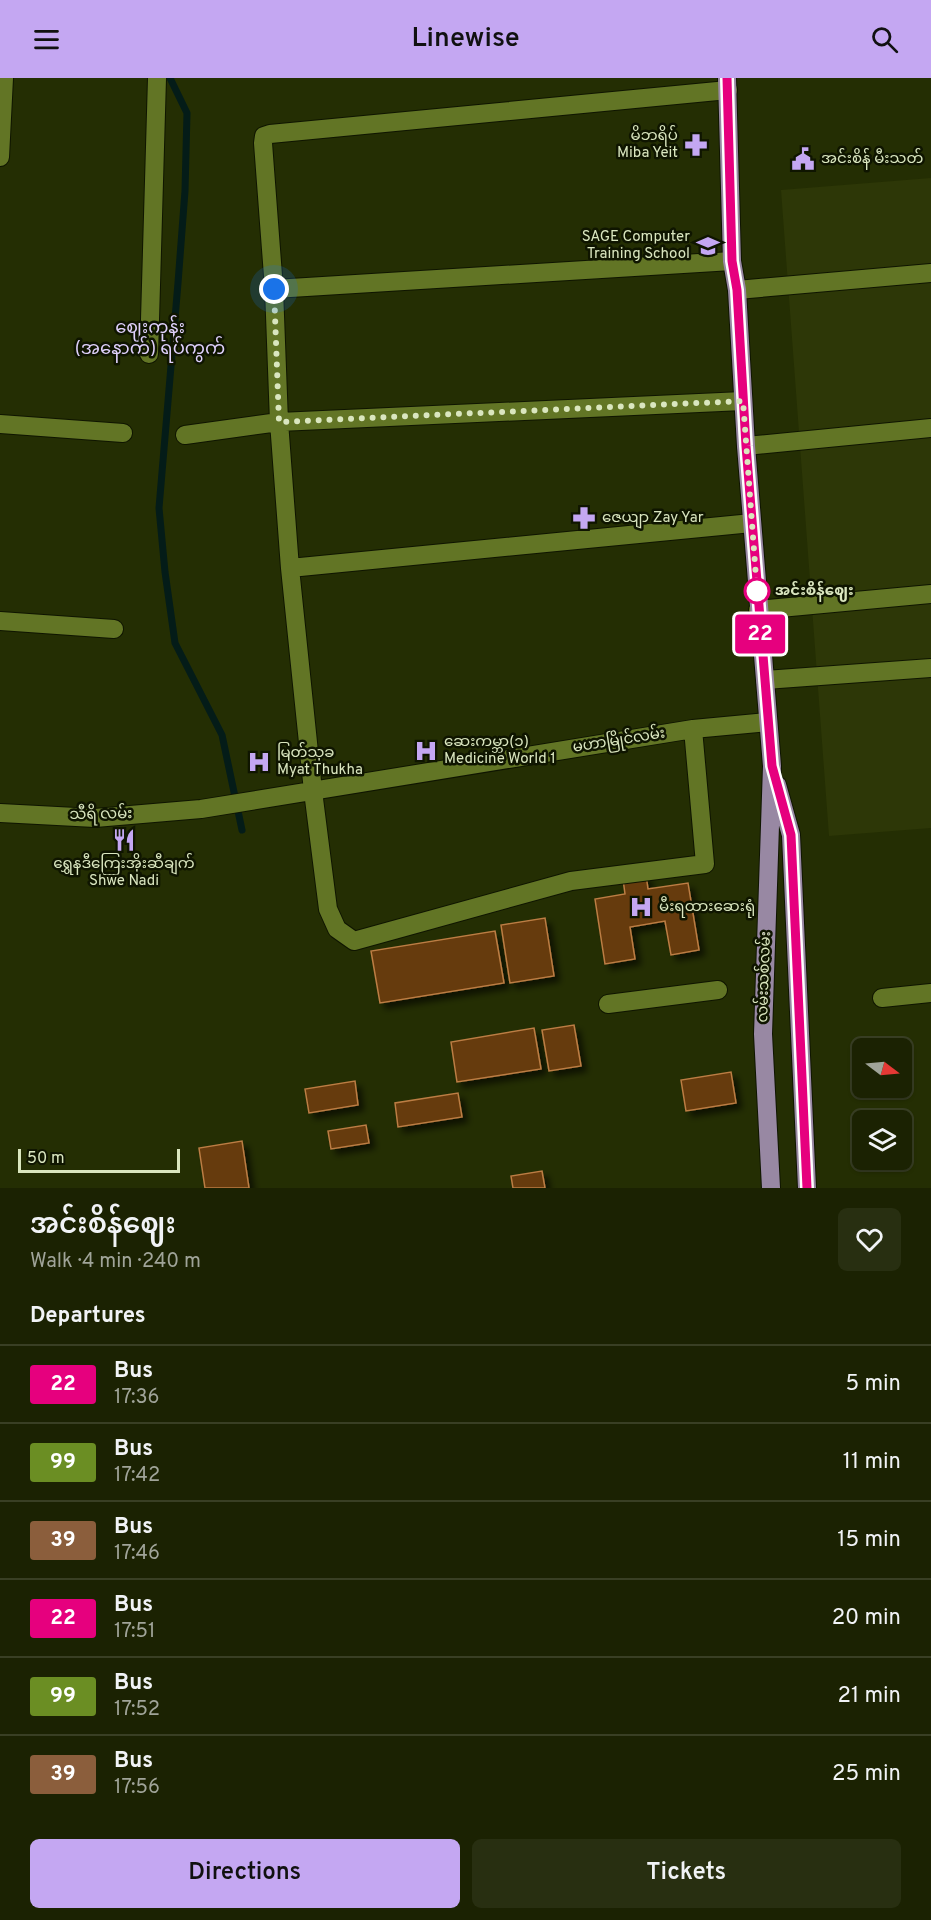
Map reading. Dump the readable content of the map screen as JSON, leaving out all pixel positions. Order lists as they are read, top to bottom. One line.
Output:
{"streets":{"main road":["လမ်းသစ်လမ်း"],"street":["မဟာမြိုင်လမ်း","သီရိ လမ်း"]},"crossings":[["မဟာမြိုင်လမ်း","သီရိ လမ်း"],["မဟာမြိုင်လမ်း","လမ်းသစ်လမ်း"]],"districts":["ဈေးကုန်း (အနောက်) ရပ်ကွက်"],"places":{"pharmacy":["မိဘရိပ် Miba Yeit","ဇေယျာ Zay Yar"],"public building":["အင်းစိန် မီးသတ်"],"school or university":["SAGE Computer Training School"],"other":["အင်းစိန်ဈေး"],"hospital":["ဆေးကမ္ဘာ(၁) Medicine World 1","မြတ်သုခ Myat Thukha","မီးရထားဆေးရုံ"],"restaurant":["ရွှေနဒီကြေးအိုးဆီချက် Shwe Nadi"]},"lines":["bus line 22"],"scale_bar":"50 m","north":"right","page":{"header":"Linewise","on_map":"22","scale":"50 m","heading":[["အင်းစိန်ဈေး","Walk · 4 min · 240 m"],"Departures"],"list":[{"mark":"22","name":"Bus","note":"17:36","value":"5 min"},{"mark":"99","name":"Bus","note":"17:42","value":"11 min"},{"mark":"39","name":"Bus","note":"17:46","value":"15 min"},{"mark":"22","name":"Bus","note":"17:51","value":"20 min"},{"mark":"99","name":"Bus","note":"17:52","value":"21 min"},{"mark":"39","name":"Bus","note":"17:56","value":"25 min"}],"buttons":["Directions","Tickets"]}}
